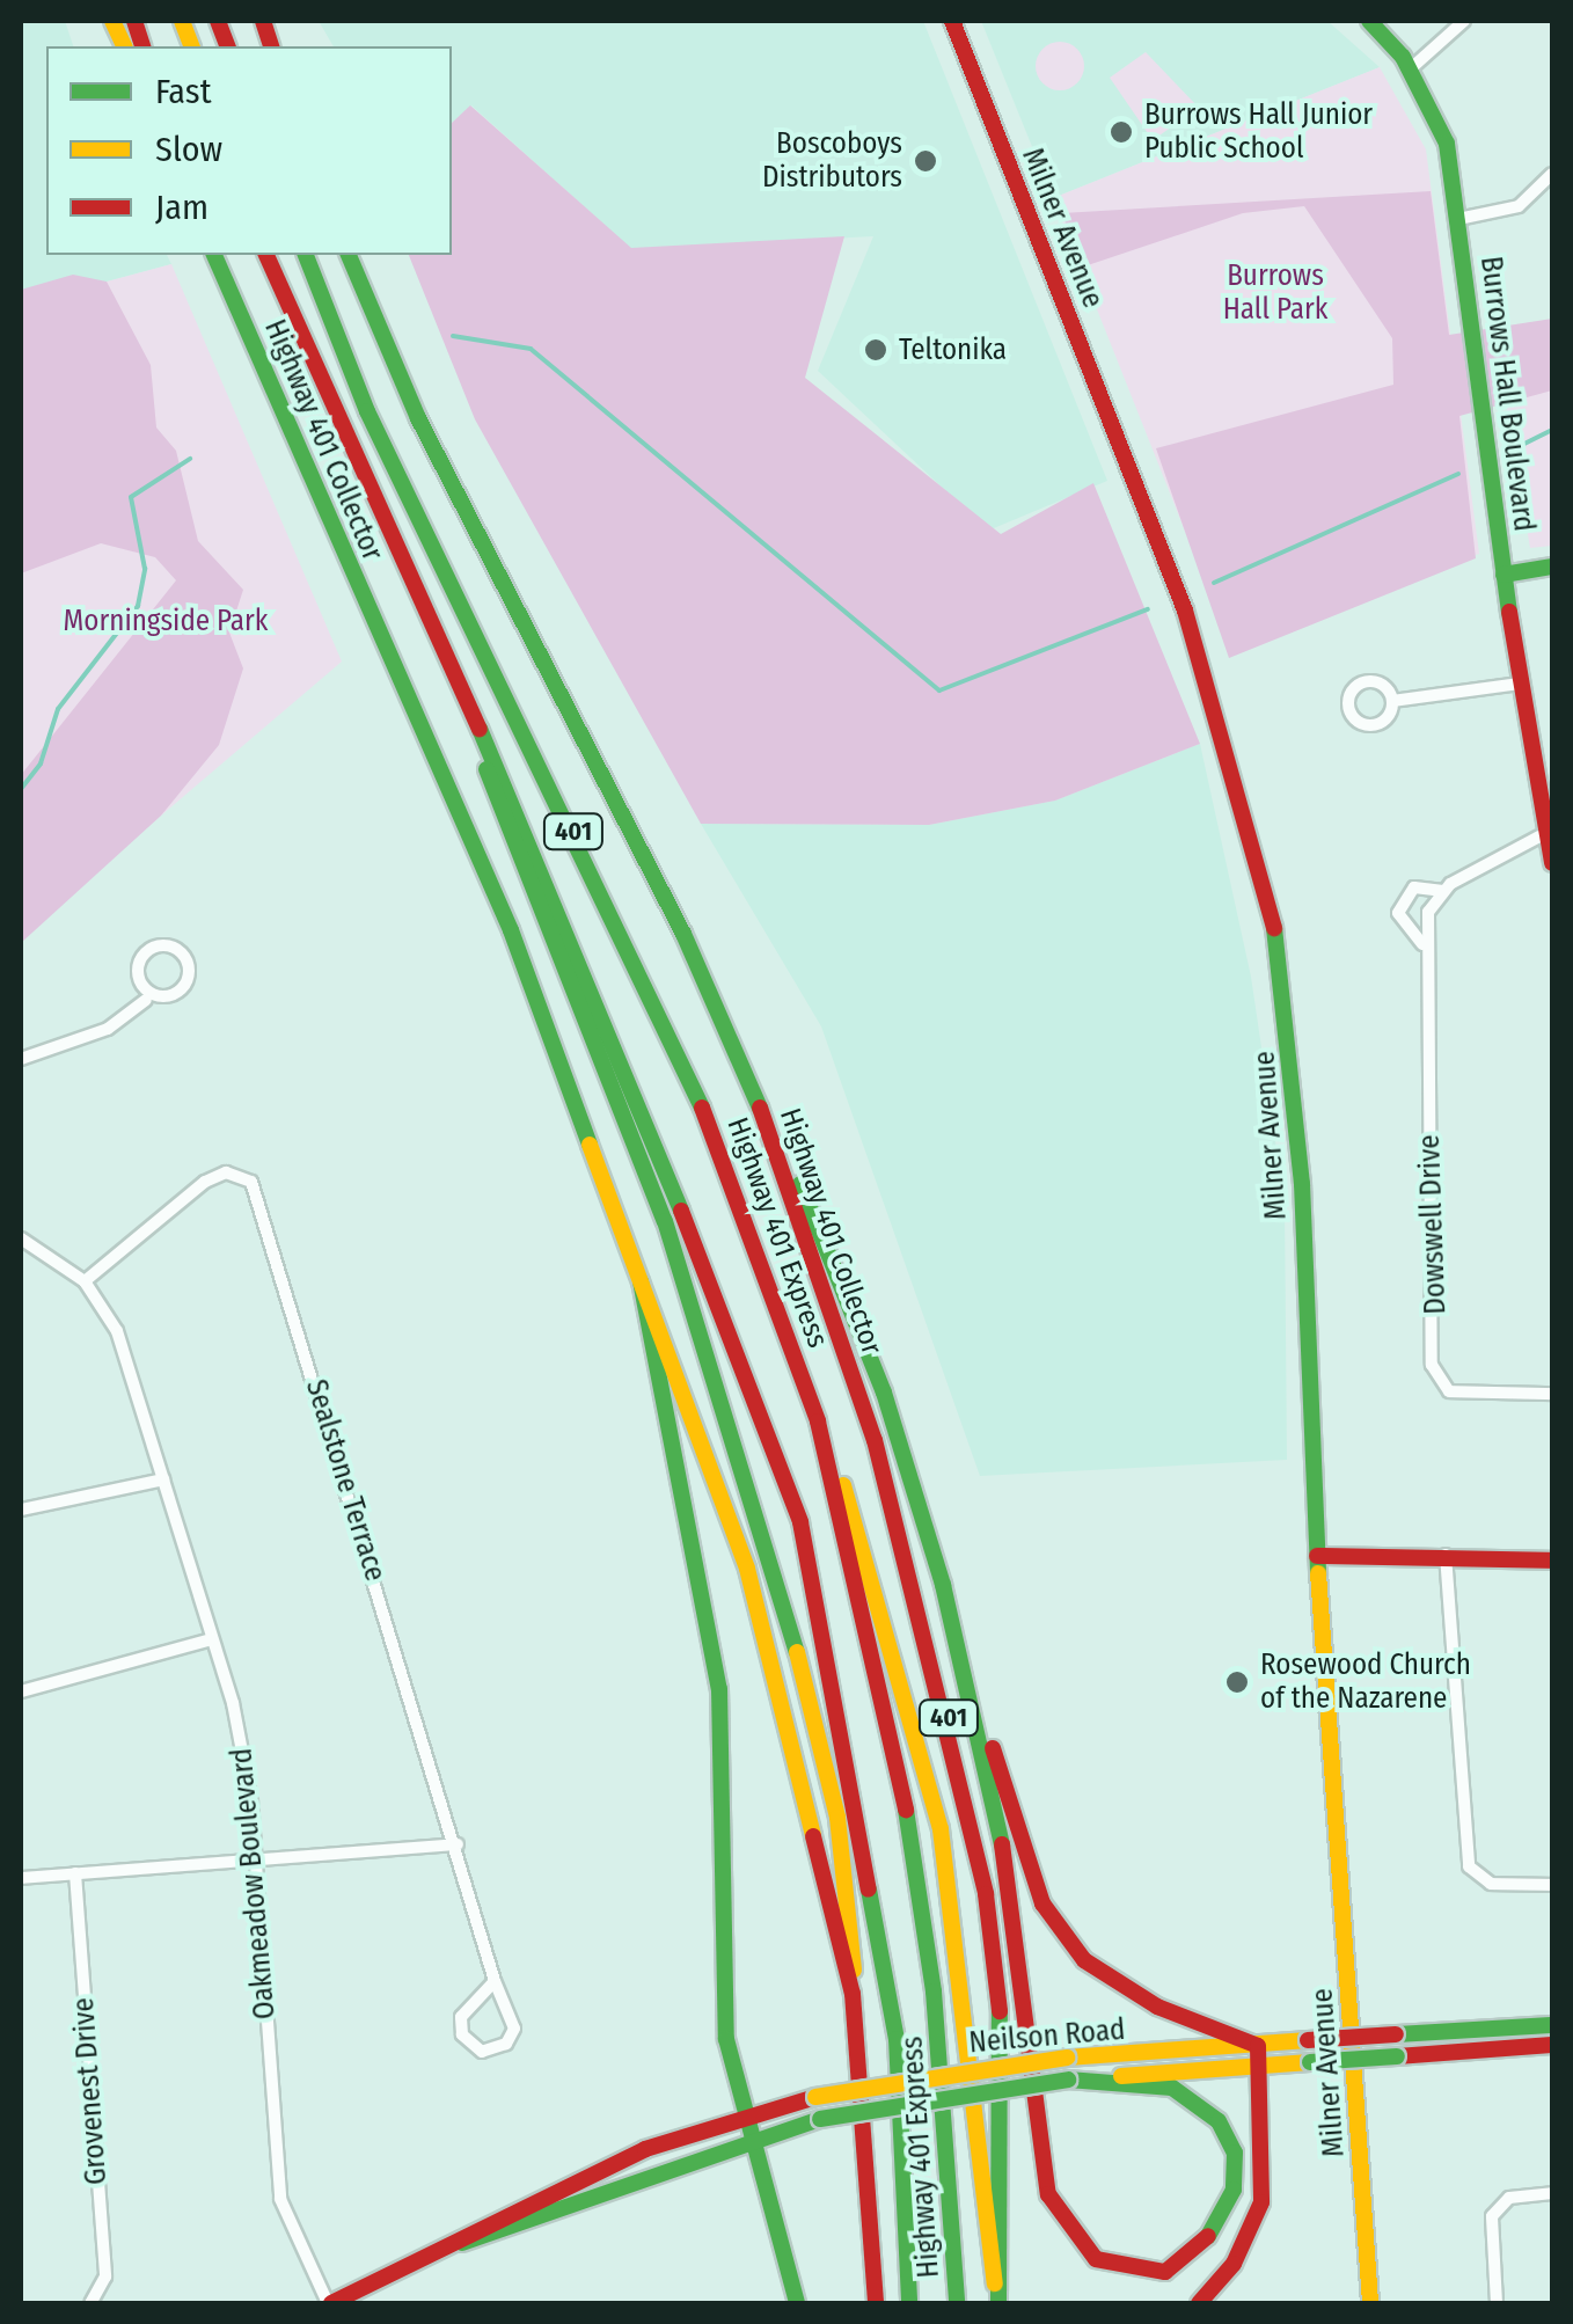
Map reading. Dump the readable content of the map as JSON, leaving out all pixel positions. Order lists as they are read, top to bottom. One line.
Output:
{"streets":{"main road":["Milner Avenue","Burrows Hall Boulevard","Highway 401 Collector","401","Highway 401 Express","Neilson Road"],"street":["Dowswell Drive","Sealstone Terrace","Oakmeadow Boulevard","Grovenest Drive"]},"crossings":[["Burrows Hall Boulevard","Dowswell Drive"],["Sealstone Terrace","Oakmeadow Boulevard"],["Oakmeadow Boulevard","Neilson Road"]],"parks":["Burrows Hall Park","Morningside Park"],"places":["Burrows Hall Junior Public School","Boscoboys Distributors","Teltonika","Rosewood Church of the Nazarene"],"legend":["Fast","Slow","Jam"]}
